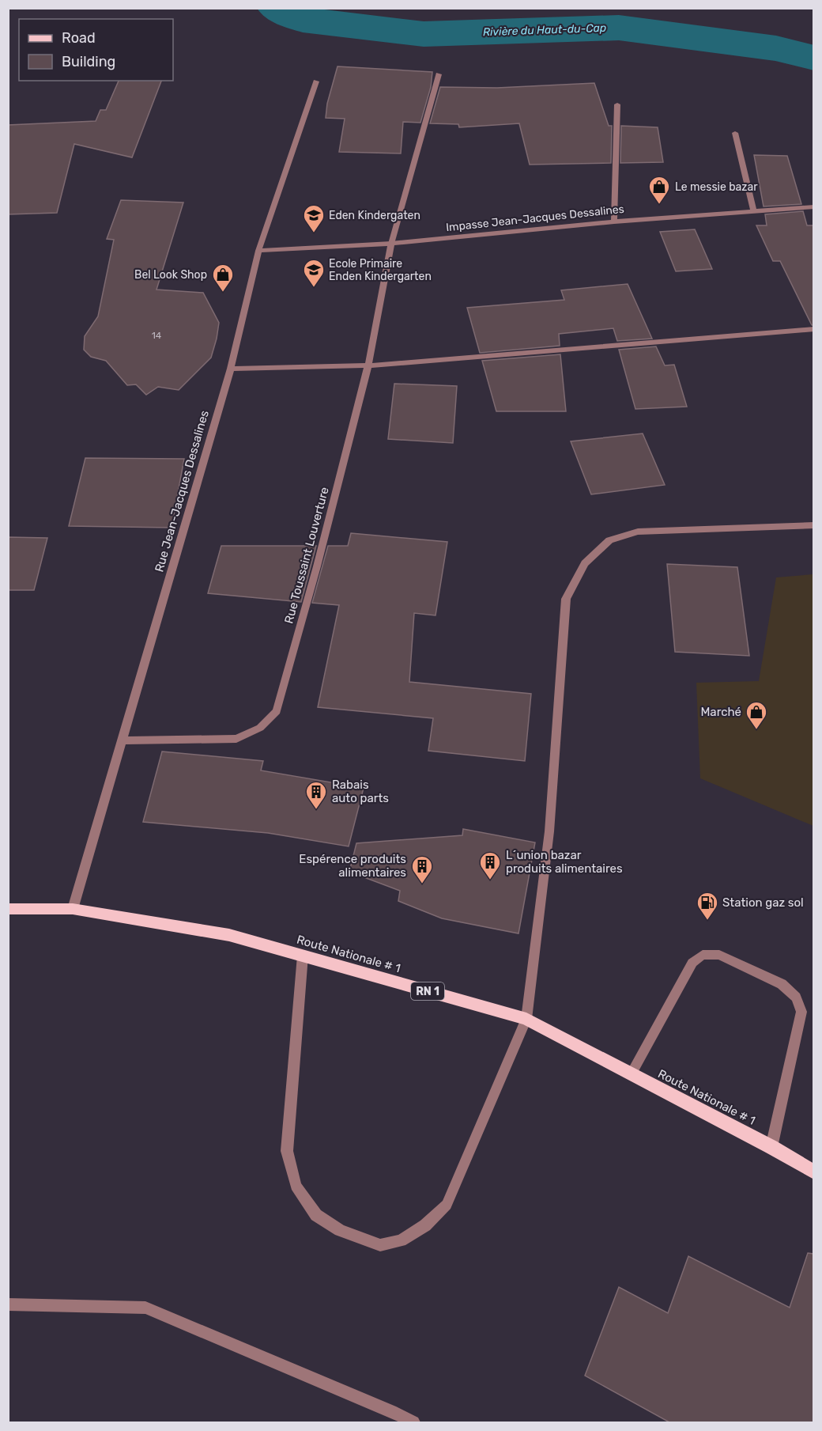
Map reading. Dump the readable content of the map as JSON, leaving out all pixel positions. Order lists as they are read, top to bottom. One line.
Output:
{"streets":{"main road":["Route Nationale # 1","RN 1"],"street":["Impasse Jean-Jacques Dessalines","Rue Jean-Jacques Dessalines","Rue Toussaint Louverture"]},"crossings":[["Impasse Jean-Jacques Dessalines","Rue Jean-Jacques Dessalines"],["Impasse Jean-Jacques Dessalines","Rue Toussaint Louverture"],["Rue Jean-Jacques Dessalines","Rue Toussaint Louverture"],["Rue Jean-Jacques Dessalines","Route Nationale # 1"]],"water":["Rivière du Haut-du-Cap"],"places":{"shop":["Le messie bazar","Bel Look Shop","Marché"],"school or university":["Eden Kindergaten","Ecole Primaire Enden Kindergarten"],"building":["Rabais auto parts","L´union bazar produits alimentaires","Espérence produits alimentaires"],"fuel station":["Station gaz sol"]},"house_numbers":["14"],"legend":["Road","Building"]}
